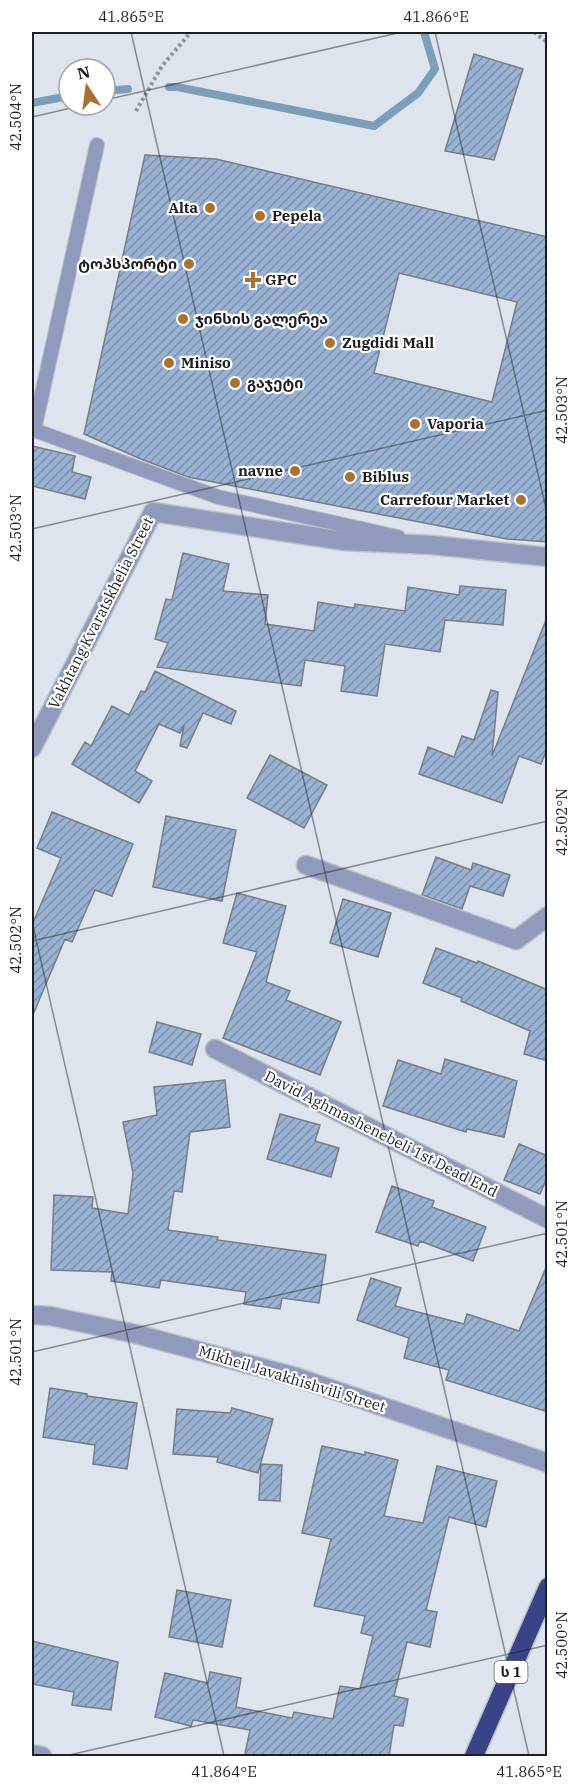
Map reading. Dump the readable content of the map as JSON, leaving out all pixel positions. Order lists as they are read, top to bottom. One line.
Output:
{"streets":{"highway":["ს 1"],"street":["Vakhtang Kvaratskhelia Street","David Aghmashenebeli 1st Dead End","Mikheil Javakhishvili Street"]},"places":{"other":["Alta","Pepela","ტოპსპორტი","ჯინსის გალერეა","Zugdidi Mall","Miniso","გაჯეტი","Vaporia","navne","Biblus","Carrefour Market"],"health":["GPC"]},"north":"top","coordinates":["41.865°E","41.866°E","42.504°N","42.503°N","42.502°N","42.501°N","42.500°N","41.864°E"]}
